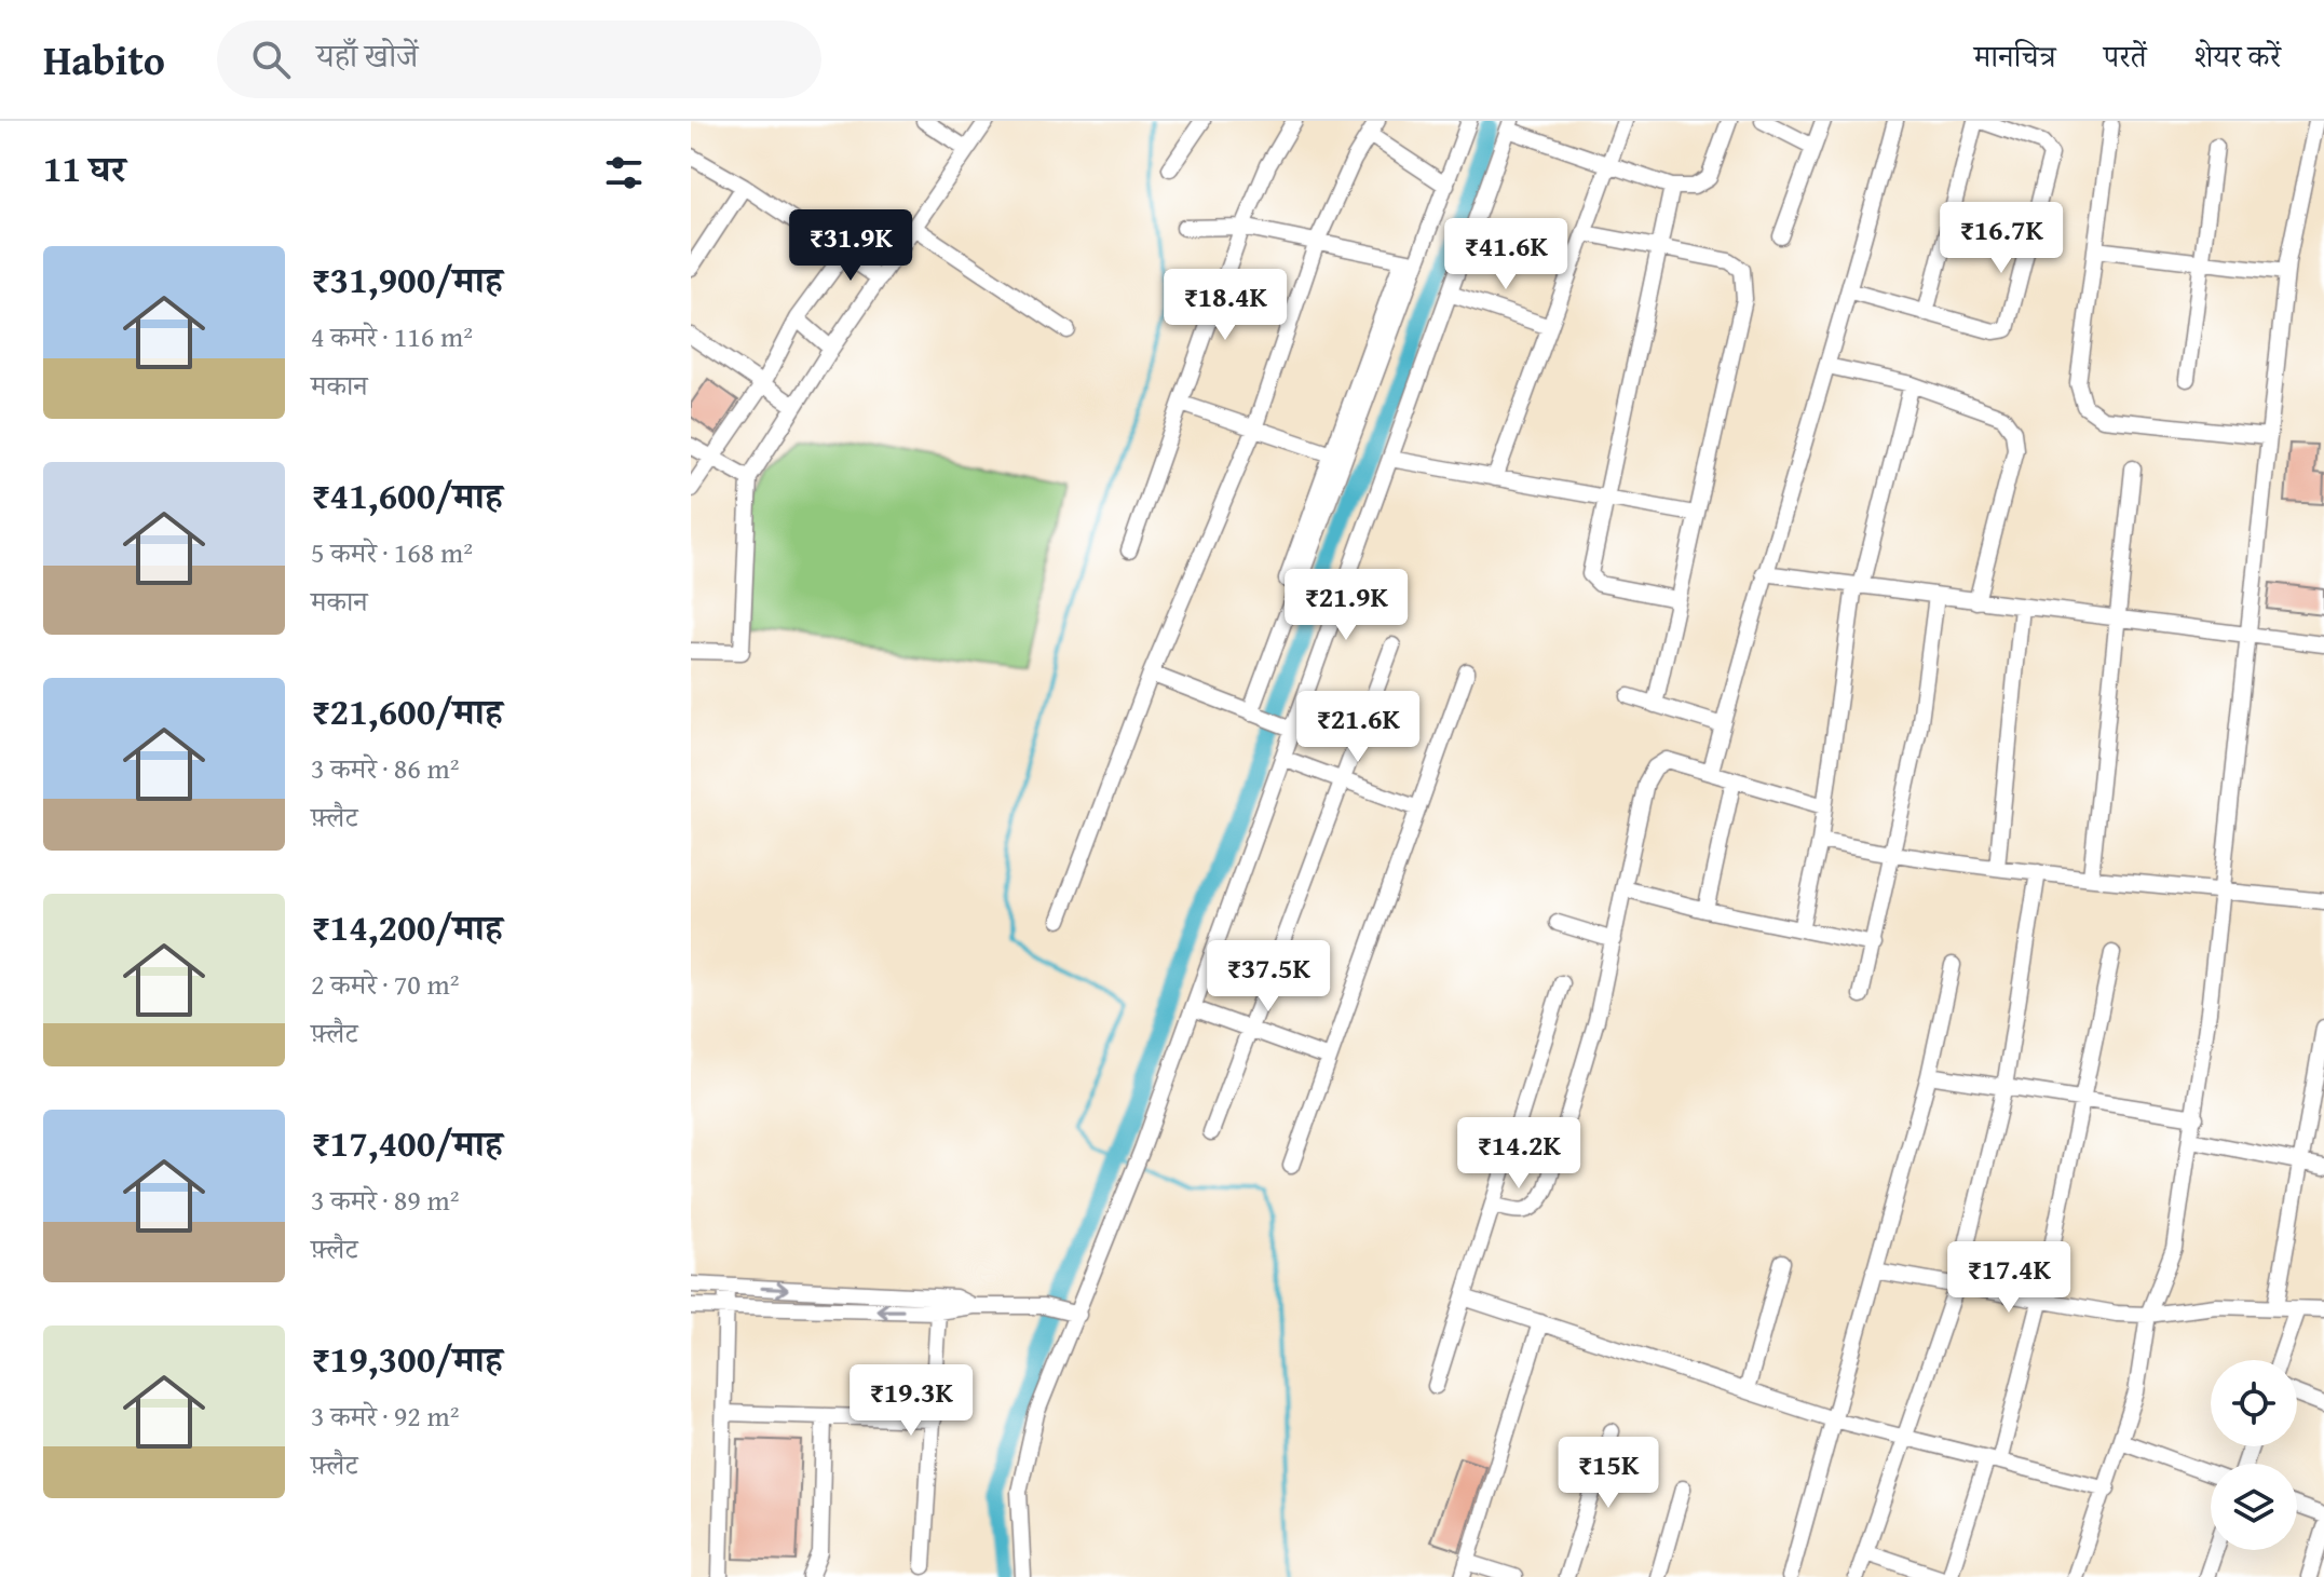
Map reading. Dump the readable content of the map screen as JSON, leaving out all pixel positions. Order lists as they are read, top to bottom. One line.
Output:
{"page":{"header":"Habito","search":"यहाँ खोजें","nav":["मानचित्र","परतें","शेयर करें"],"heading":"11 घर","price":["₹16.7K","₹31.9K","₹41.6K","₹18.4K","₹21.9K","₹21.6K","₹37.5K","₹14.2K","₹17.4K","₹19.3K","₹15K"],"list":[{"name":"₹31,900/माह","note":"4 कमरे · 116 m² · मकान"},{"name":"₹41,600/माह","note":"5 कमरे · 168 m² · मकान"},{"name":"₹21,600/माह","note":"3 कमरे · 86 m² · फ़्लैट"},{"name":"₹14,200/माह","note":"2 कमरे · 70 m² · फ़्लैट"},{"name":"₹17,400/माह","note":"3 कमरे · 89 m² · फ़्लैट"},{"name":"₹19,300/माह","note":"3 कमरे · 92 m² · फ़्लैट"}]}}
